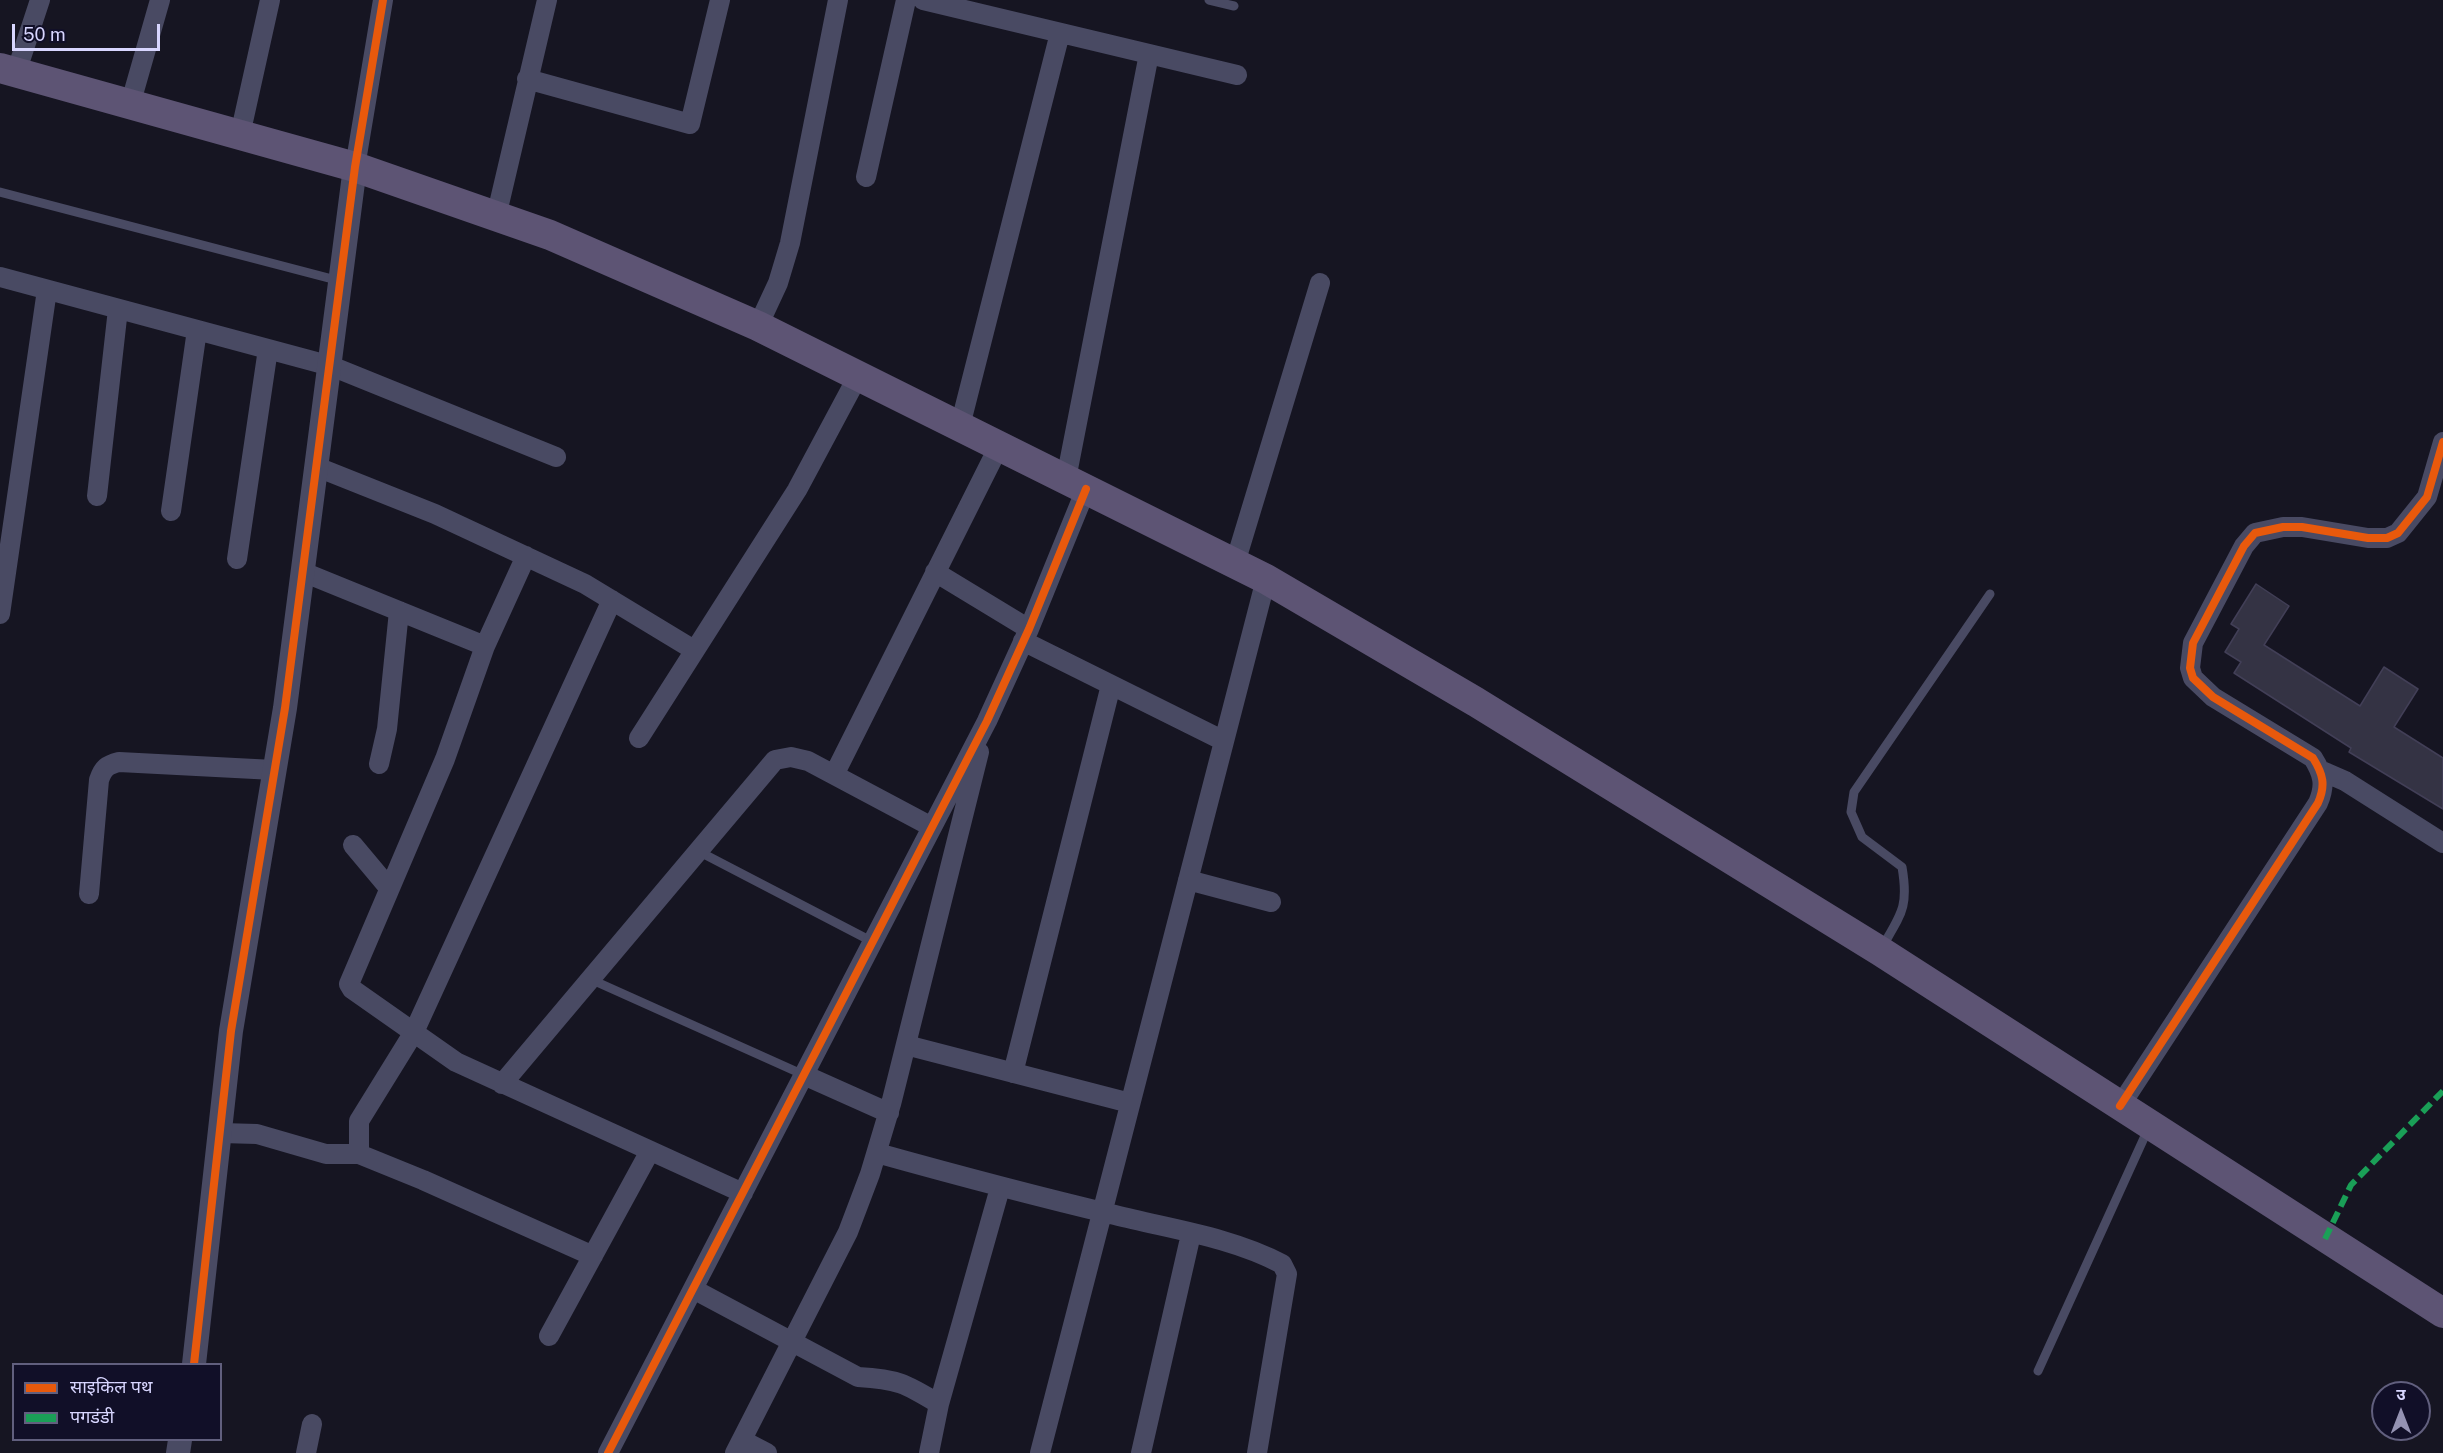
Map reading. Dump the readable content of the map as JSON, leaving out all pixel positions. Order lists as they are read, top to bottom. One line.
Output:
{"legend":["साइकिल पथ","पगडंडी"],"scale_bar":"50 m","north":"top"}
